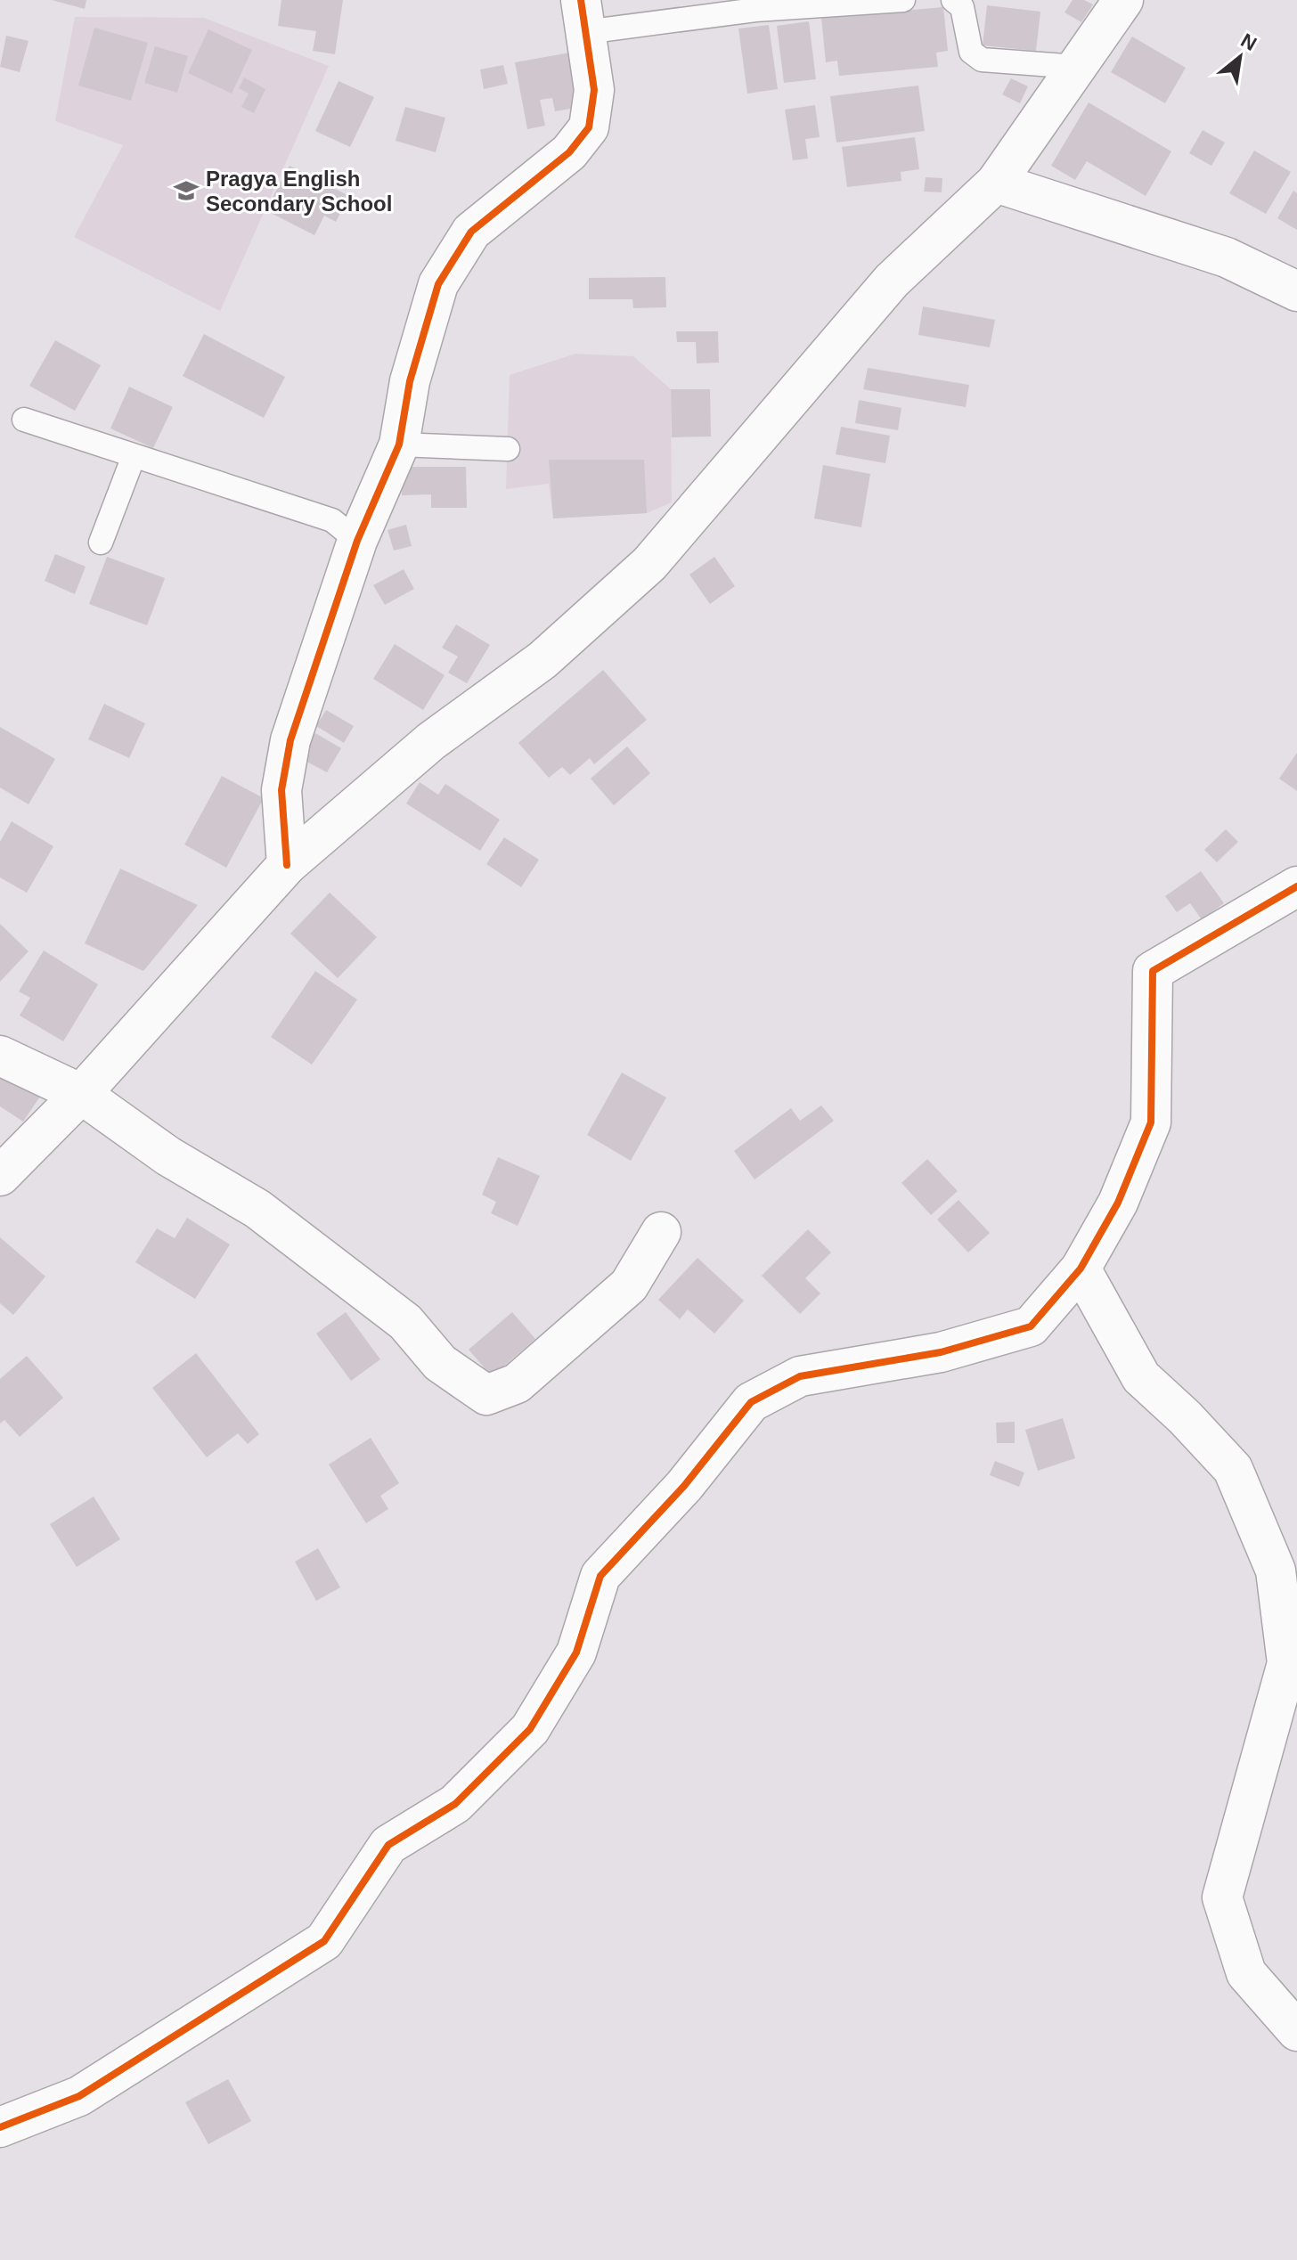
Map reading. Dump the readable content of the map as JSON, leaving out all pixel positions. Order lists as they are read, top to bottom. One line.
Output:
{"places":{"school or university":["Pragya English Secondary School"]},"north":"top right"}
